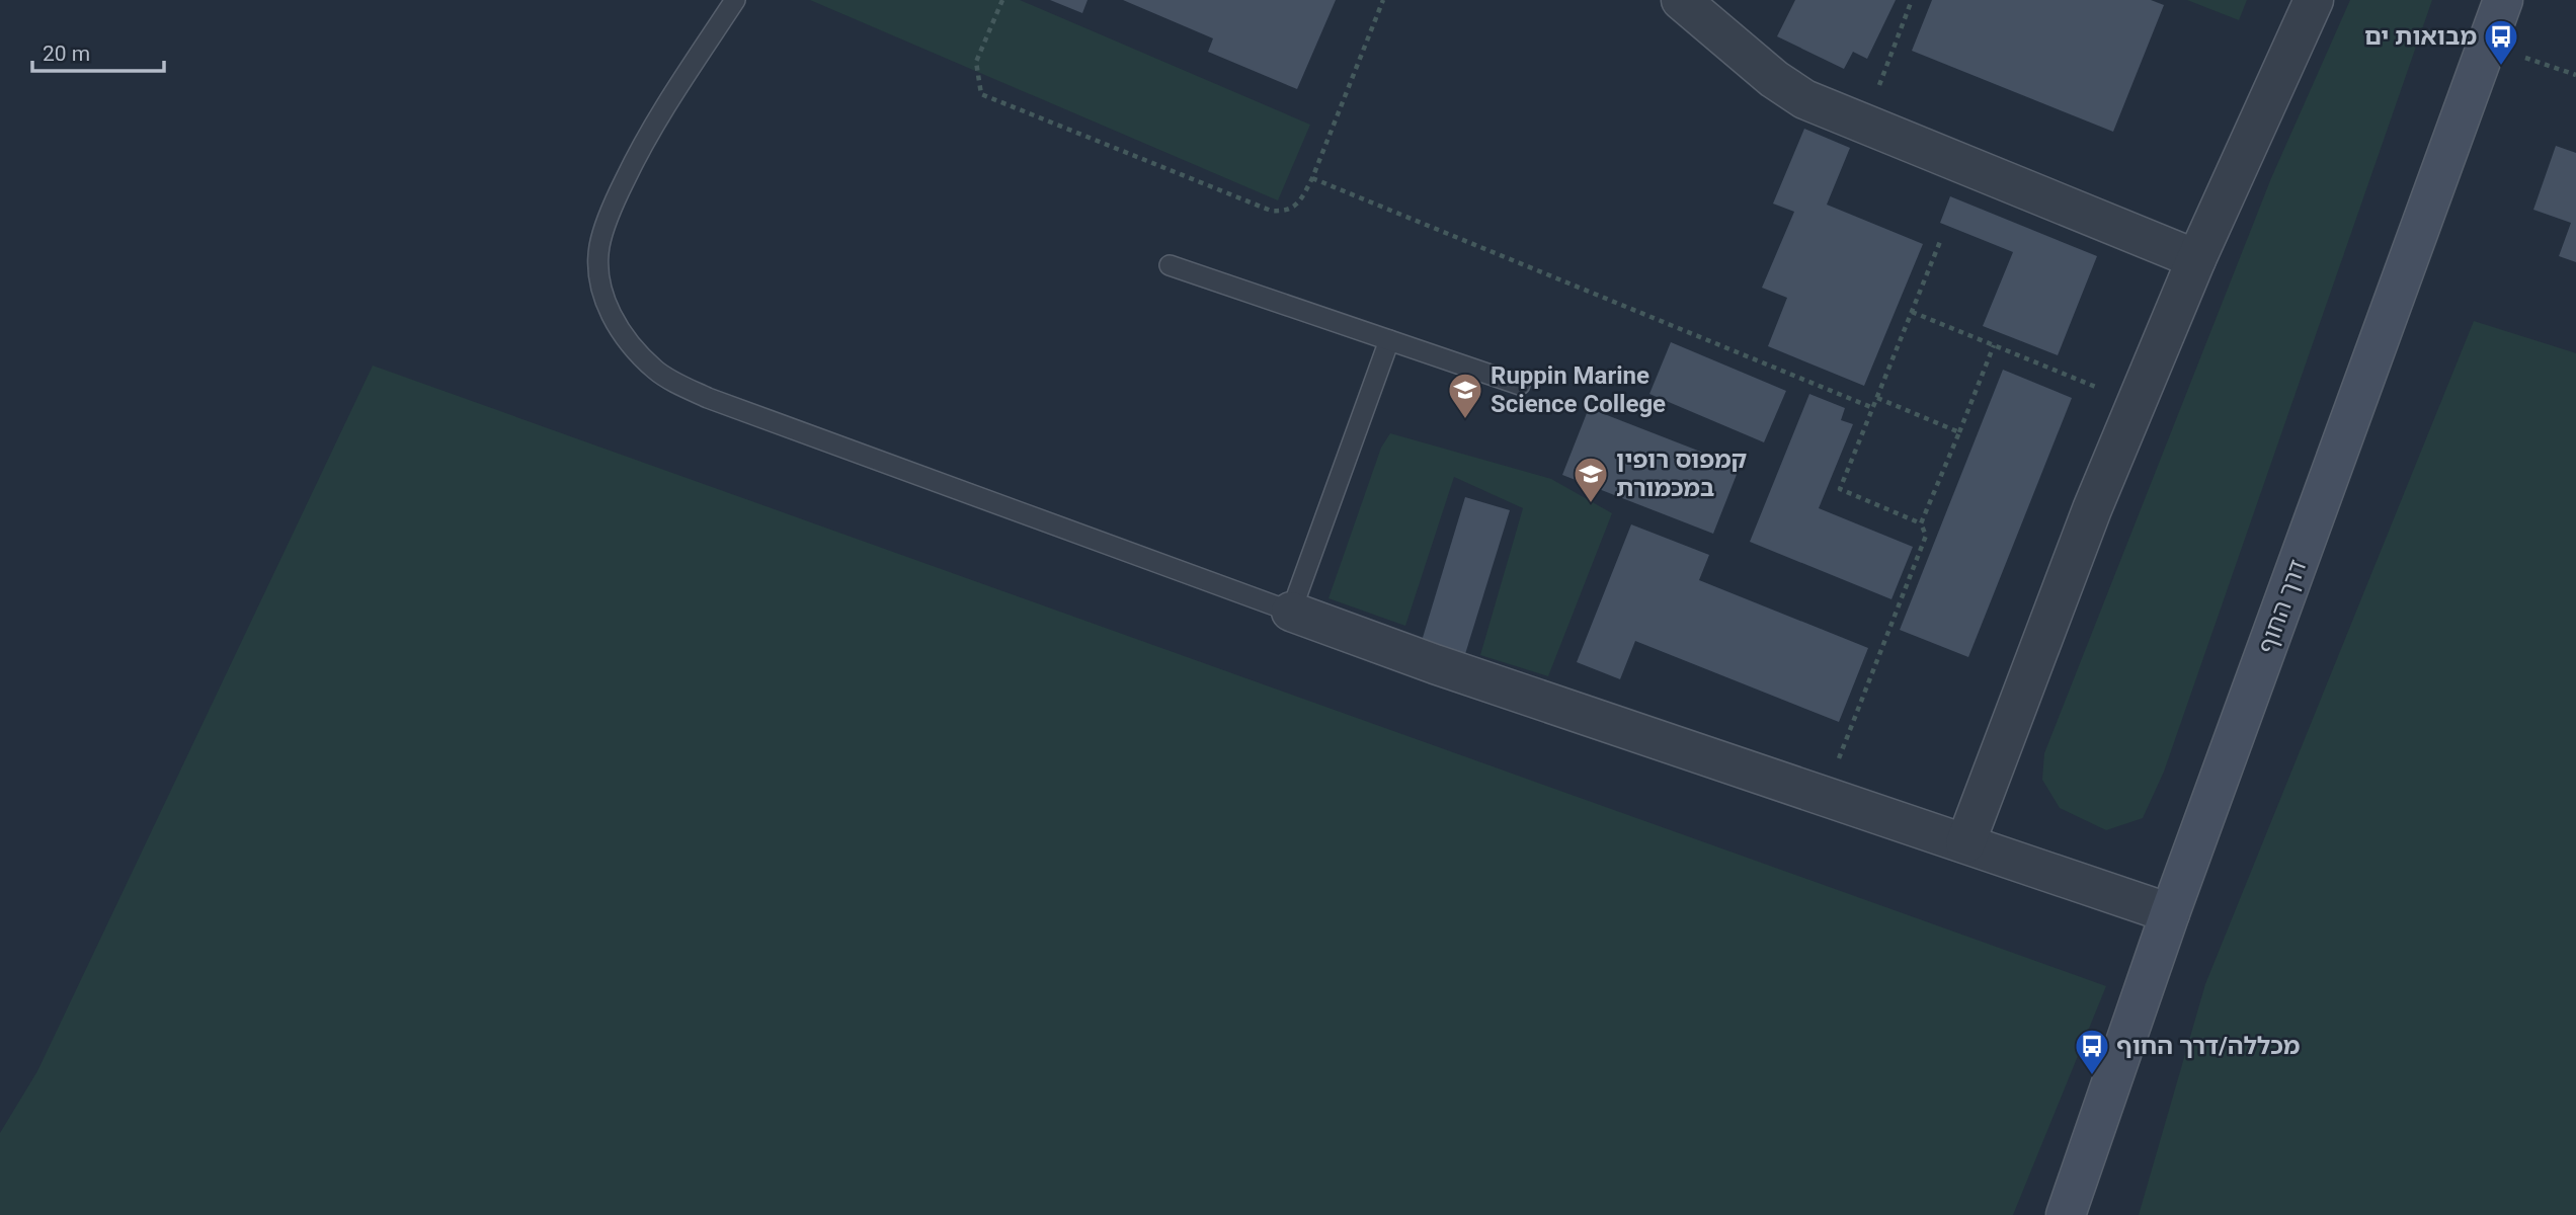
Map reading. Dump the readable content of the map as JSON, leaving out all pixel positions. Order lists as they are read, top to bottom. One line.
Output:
{"streets":{"main road":["דרך החוף"]},"places":{"bus stop":["מבואות ים","מכללה/דרך החוף"],"school or university":["Ruppin Marine Science College","קמפוס רופין במכמורת"]},"scale_bar":"20 m"}
